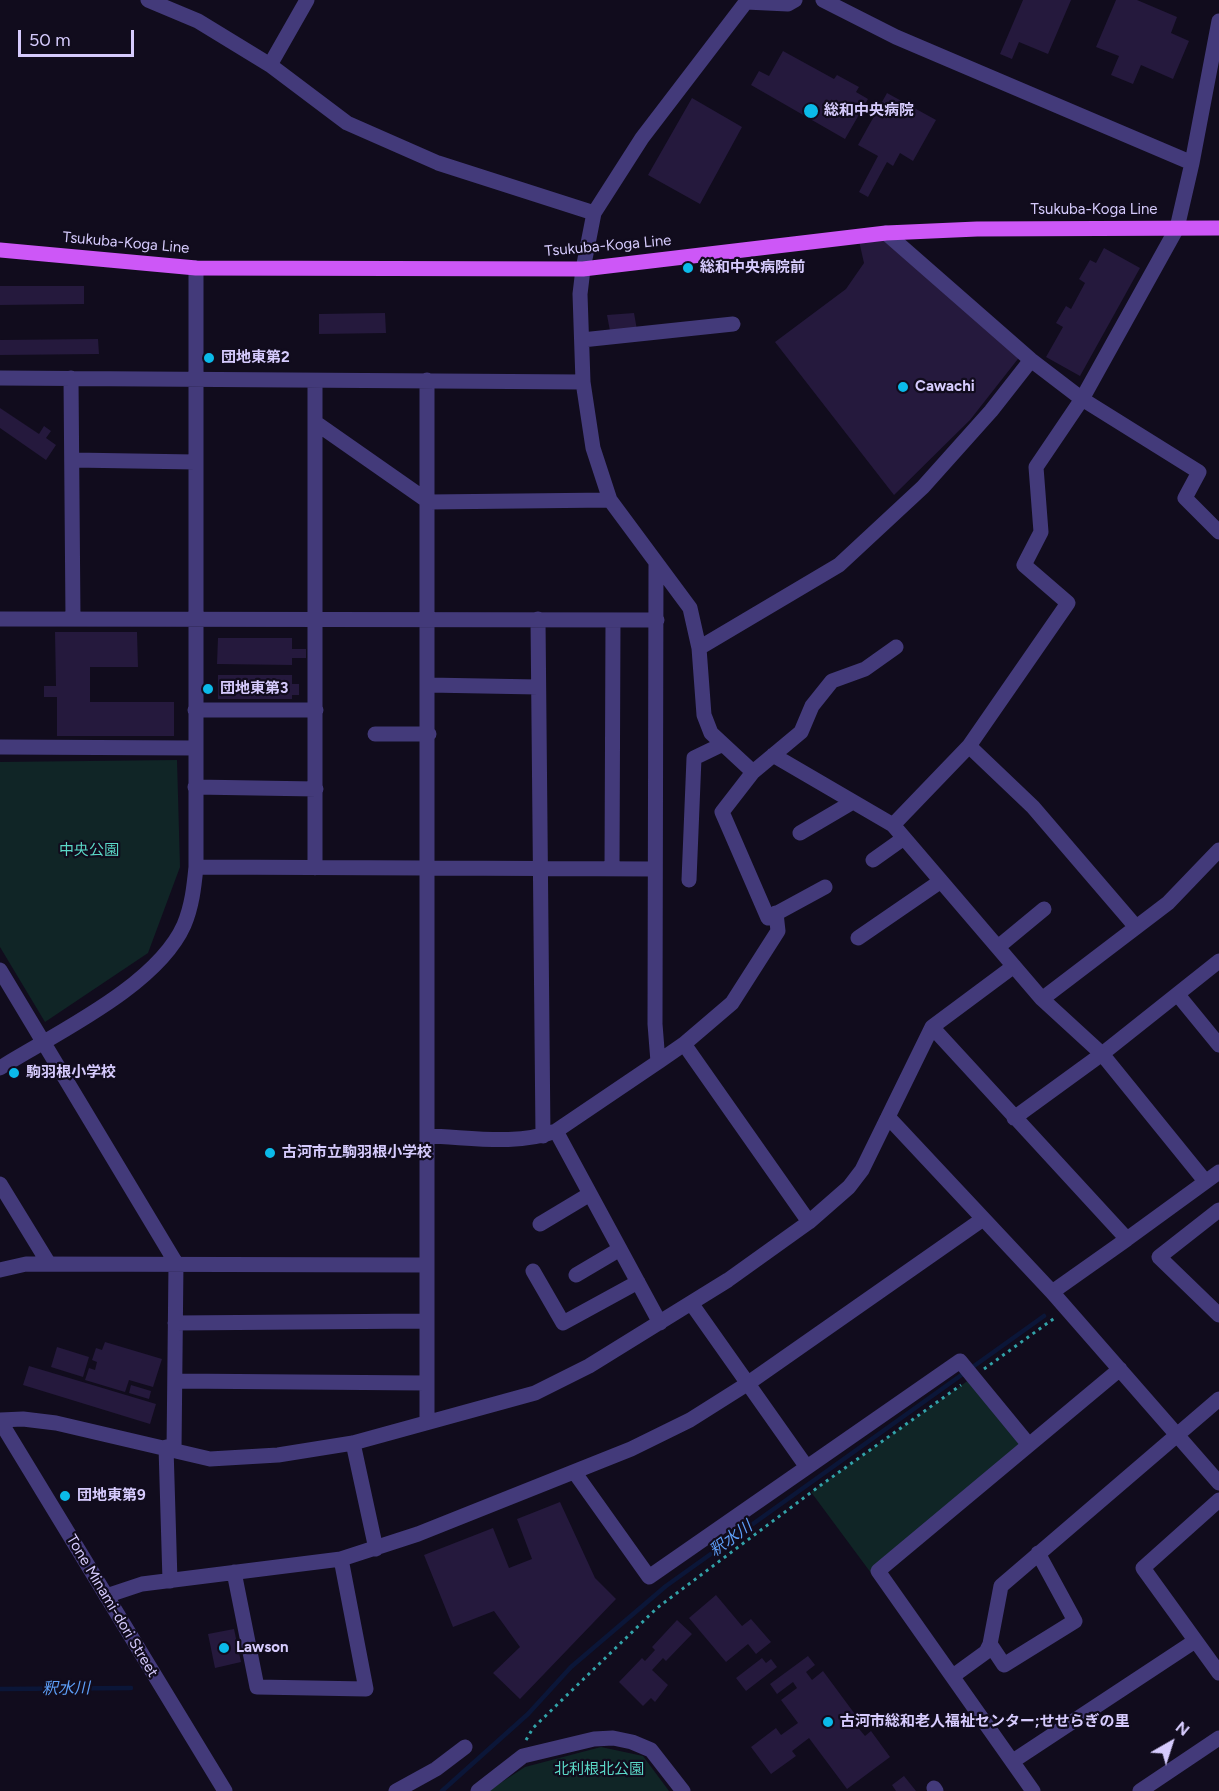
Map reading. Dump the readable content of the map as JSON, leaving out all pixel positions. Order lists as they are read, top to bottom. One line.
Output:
{"streets":{"main road":["Tsukuba-Koga Line"],"street":["Tone Minami-dori Street"]},"water":["釈水川"],"parks":["中央公園","北利根北公園"],"places":["総和中央病院","総和中央病院前","団地東第2","Cawachi","団地東第3","駒羽根小学校","古河市立駒羽根小学校","団地東第9","Lawson","古河市総和老人福祉センター;せせらぎの里"],"scale_bar":"50 m","north":"top right"}
